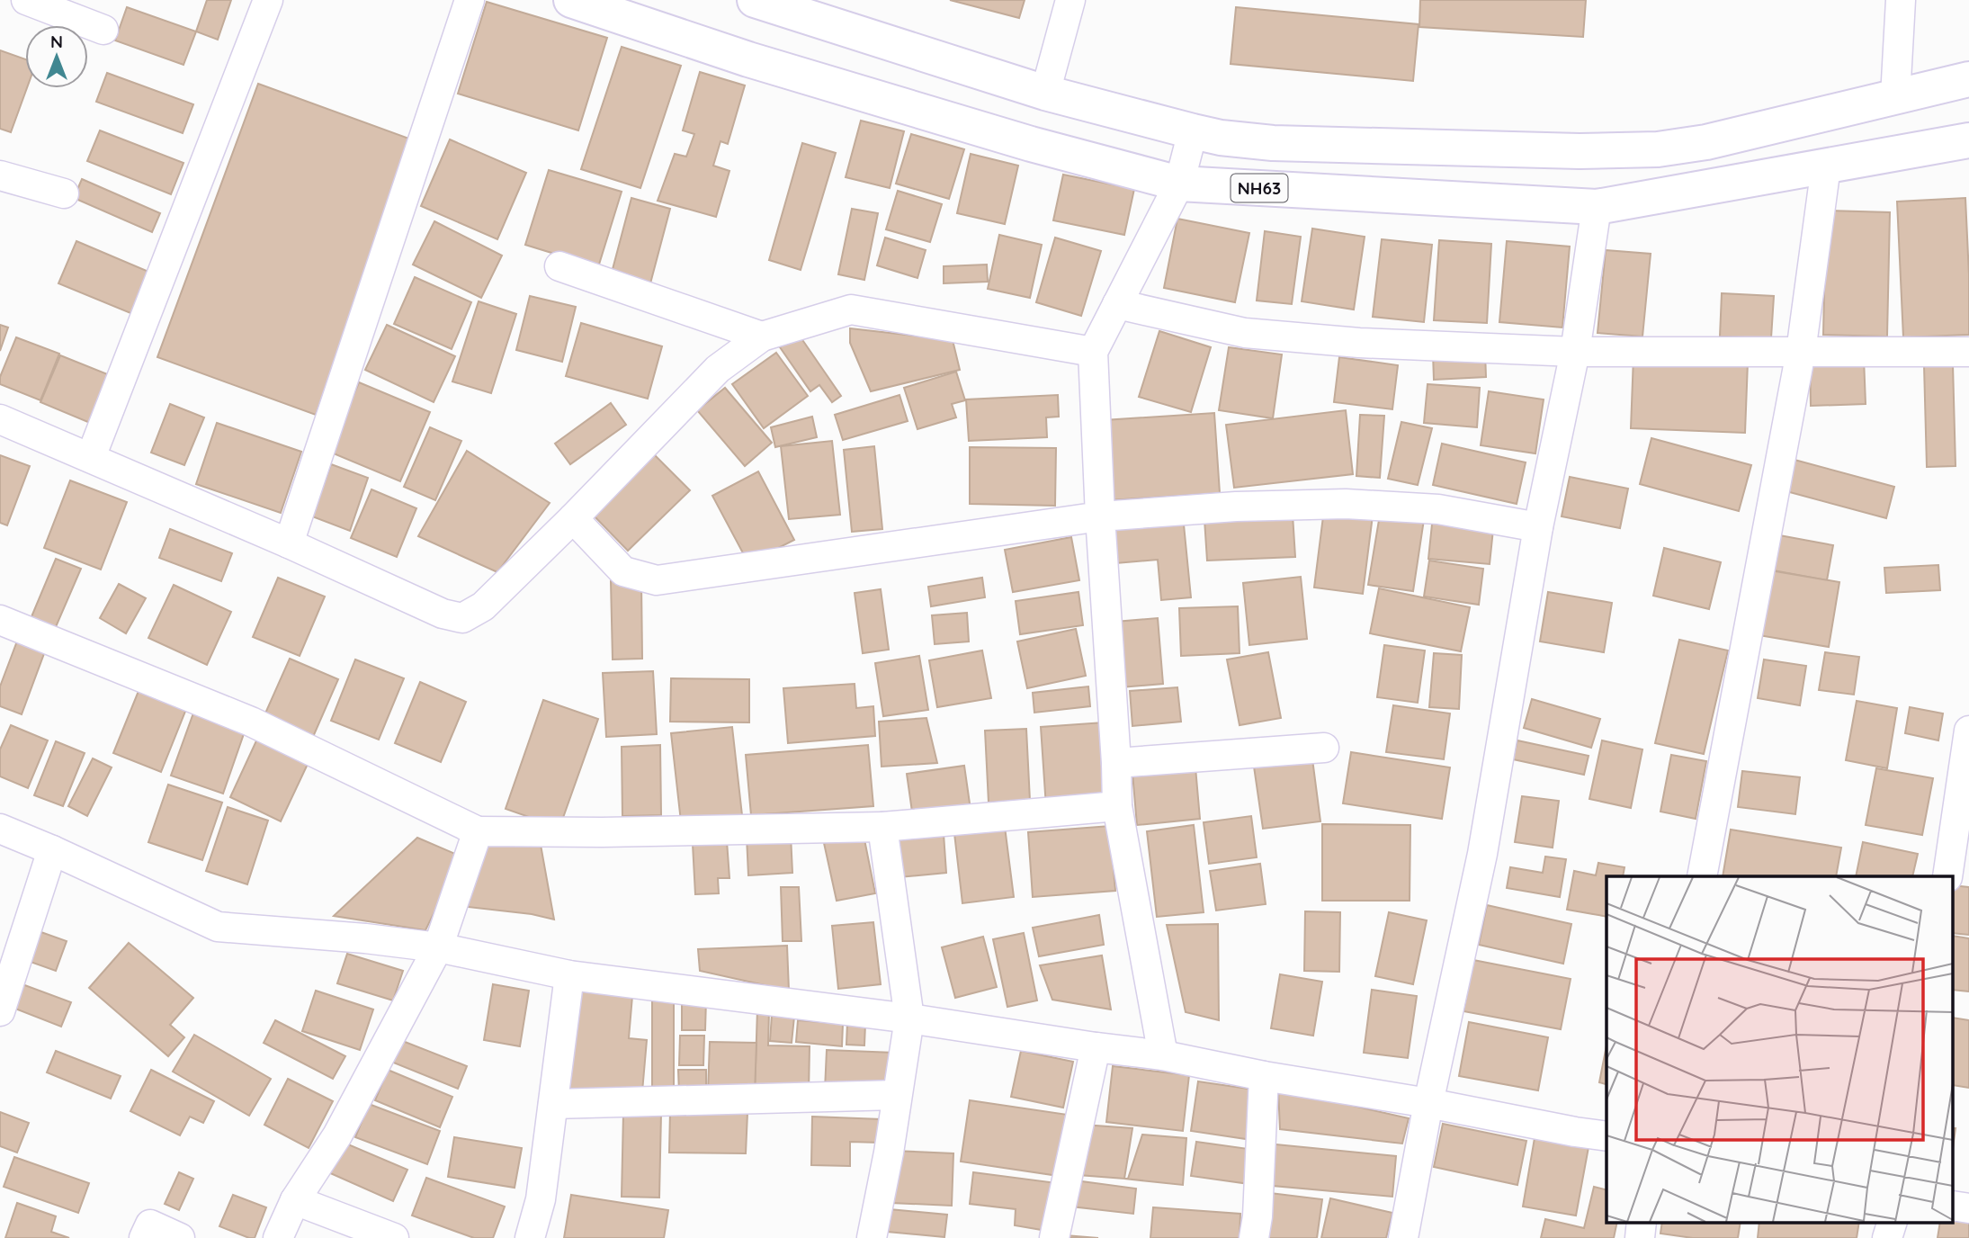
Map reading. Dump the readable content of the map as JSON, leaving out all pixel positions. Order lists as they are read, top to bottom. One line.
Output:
{"streets":{"highway":["NH63"]},"north":"top"}
